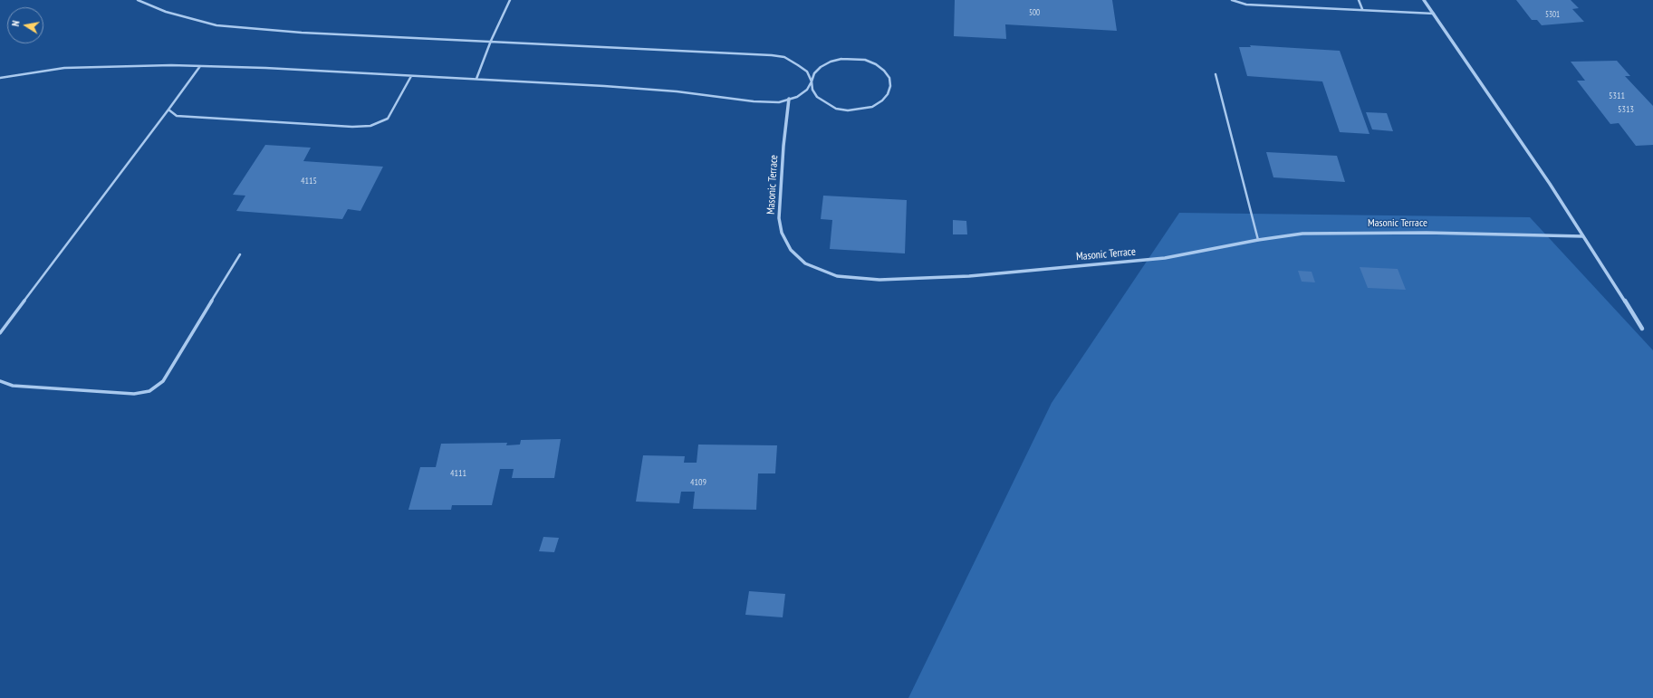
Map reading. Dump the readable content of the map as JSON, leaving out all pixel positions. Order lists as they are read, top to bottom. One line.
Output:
{"streets":{"street":["Masonic Terrace"]},"house_numbers":["500","5301","5311","5313","4115","4111","4109"],"north":"left"}
